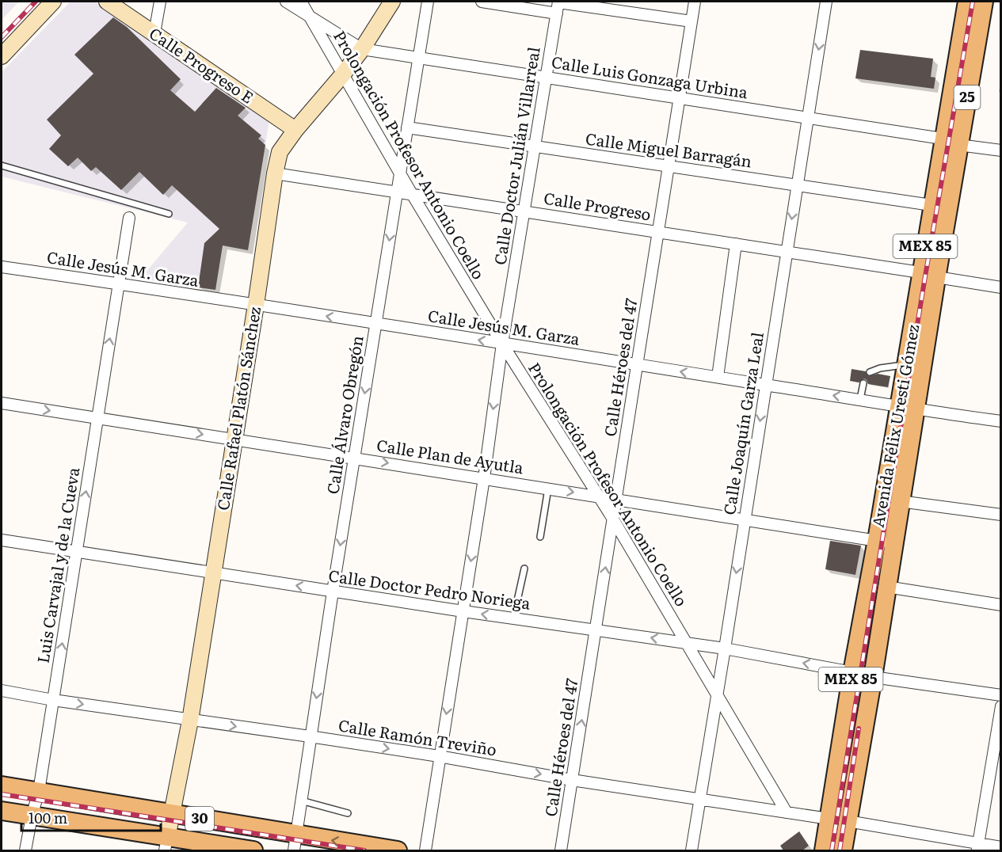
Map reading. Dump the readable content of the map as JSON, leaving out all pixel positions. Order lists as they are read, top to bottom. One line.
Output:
{"streets":{"main road":["25","MEX 85","Avenida Félix Uresti Gómez","30"],"street":["Calle Progreso E","Calle Luis Gonzaga Urbina","Calle Miguel Barragán","Prolongación Profesor Antonio Coello","Calle Doctor Julián Villarreal","Calle Progreso","Calle Jesús M. Garza","Calle Héroes del 47","Calle Rafael Platón Sánchez","Calle Álvaro Obregón","Calle Joaquín Garza Leal","Calle Plan de Ayutla","Luis Carvajal y de la Cueva","Calle Doctor Pedro Noriega","Calle Ramón Treviño"]},"crossings":[["Calle Progreso E","Calle Rafael Platón Sánchez"],["Calle Luis Gonzaga Urbina","25"],["Calle Luis Gonzaga Urbina","Prolongación Profesor Antonio Coello"],["Calle Luis Gonzaga Urbina","Calle Doctor Julián Villarreal"],["Calle Luis Gonzaga Urbina","Calle Héroes del 47"],["Calle Luis Gonzaga Urbina","Calle Rafael Platón Sánchez"],["Calle Luis Gonzaga Urbina","Calle Álvaro Obregón"],["Calle Luis Gonzaga Urbina","Calle Joaquín Garza Leal"],["25","Calle Miguel Barragán"],["25","Calle Progreso"],["25","Avenida Félix Uresti Gómez"],["Calle Miguel Barragán","Calle Doctor Julián Villarreal"],["Calle Miguel Barragán","Calle Héroes del 47"],["Calle Miguel Barragán","Calle Álvaro Obregón"],["Calle Miguel Barragán","Calle Joaquín Garza Leal"],["Calle Miguel Barragán","Avenida Félix Uresti Gómez"],["Prolongación Profesor Antonio Coello","Calle Doctor Julián Villarreal"],["Prolongación Profesor Antonio Coello","Calle Progreso"],["Prolongación Profesor Antonio Coello","Calle Jesús M. Garza"],["Prolongación Profesor Antonio Coello","Calle Héroes del 47"],["Prolongación Profesor Antonio Coello","Calle Rafael Platón Sánchez"],["Prolongación Profesor Antonio Coello","Calle Álvaro Obregón"],["Prolongación Profesor Antonio Coello","Calle Joaquín Garza Leal"],["Prolongación Profesor Antonio Coello","Calle Plan de Ayutla"],["Prolongación Profesor Antonio Coello","Calle Doctor Pedro Noriega"],["Prolongación Profesor Antonio Coello","Calle Ramón Treviño"],["Calle Doctor Julián Villarreal","Calle Progreso"],["Calle Doctor Julián Villarreal","Calle Jesús M. Garza"],["Calle Doctor Julián Villarreal","Calle Plan de Ayutla"],["Calle Doctor Julián Villarreal","Calle Doctor Pedro Noriega"],["Calle Doctor Julián Villarreal","Calle Ramón Treviño"],["Calle Progreso","Calle Héroes del 47"],["Calle Progreso","Calle Rafael Platón Sánchez"],["Calle Progreso","Calle Álvaro Obregón"],["Calle Progreso","Calle Joaquín Garza Leal"],["Calle Jesús M. Garza","Calle Héroes del 47"],["Calle Jesús M. Garza","Calle Rafael Platón Sánchez"],["Calle Jesús M. Garza","Calle Álvaro Obregón"],["Calle Jesús M. Garza","Calle Joaquín Garza Leal"],["Calle Jesús M. Garza","Avenida Félix Uresti Gómez"],["Calle Jesús M. Garza","Luis Carvajal y de la Cueva"],["Calle Héroes del 47","Calle Plan de Ayutla"],["Calle Héroes del 47","Calle Doctor Pedro Noriega"],["Calle Héroes del 47","Calle Ramón Treviño"],["Calle Rafael Platón Sánchez","Calle Plan de Ayutla"],["Calle Rafael Platón Sánchez","Calle Doctor Pedro Noriega"],["Calle Rafael Platón Sánchez","Calle Ramón Treviño"],["Calle Rafael Platón Sánchez","30"],["Calle Álvaro Obregón","Calle Plan de Ayutla"],["Calle Álvaro Obregón","Calle Doctor Pedro Noriega"],["Calle Álvaro Obregón","Calle Ramón Treviño"],["Calle Álvaro Obregón","30"],["Calle Joaquín Garza Leal","Calle Plan de Ayutla"],["Calle Joaquín Garza Leal","Calle Doctor Pedro Noriega"],["Calle Joaquín Garza Leal","Calle Ramón Treviño"],["Avenida Félix Uresti Gómez","Calle Plan de Ayutla"],["Avenida Félix Uresti Gómez","Calle Doctor Pedro Noriega"],["Avenida Félix Uresti Gómez","Calle Ramón Treviño"],["Calle Plan de Ayutla","Luis Carvajal y de la Cueva"],["Luis Carvajal y de la Cueva","Calle Doctor Pedro Noriega"],["Luis Carvajal y de la Cueva","Calle Ramón Treviño"],["Luis Carvajal y de la Cueva","30"]],"one_way":["Calle Doctor Julián Villarreal","Calle Jesús M. Garza","Calle Álvaro Obregón","Calle Joaquín Garza Leal","Calle Plan de Ayutla","Luis Carvajal y de la Cueva","Calle Doctor Pedro Noriega","Calle Ramón Treviño"],"scale_bar":"100 m"}
